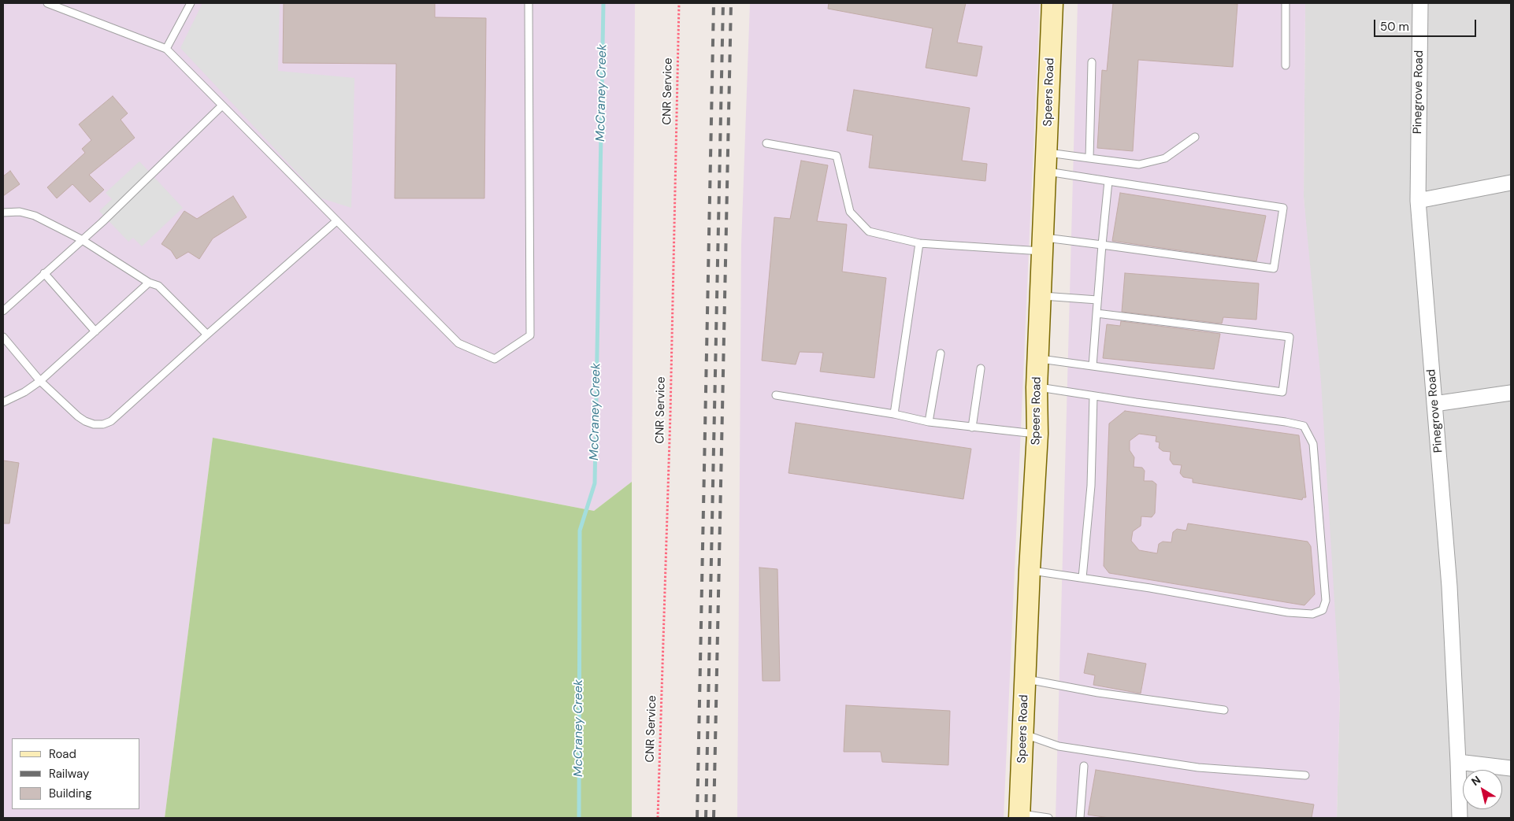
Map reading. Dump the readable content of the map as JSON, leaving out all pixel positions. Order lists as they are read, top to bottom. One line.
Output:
{"streets":{"main road":["Speers Road"],"street":["Pinegrove Road"],"path":["CNR Service"]},"water":["McCraney Creek"],"legend":["Road","Railway","Building"],"scale_bar":"50 m","north":"top left"}
